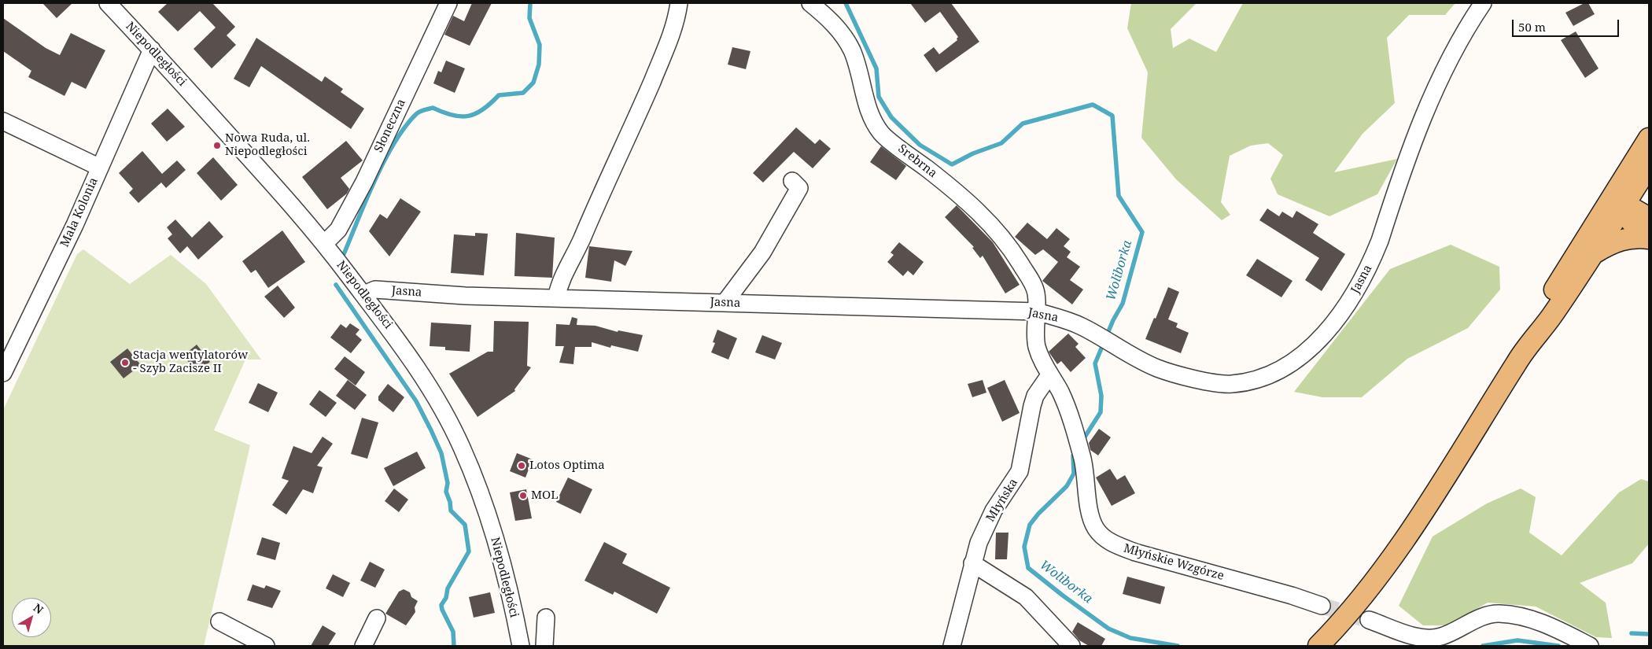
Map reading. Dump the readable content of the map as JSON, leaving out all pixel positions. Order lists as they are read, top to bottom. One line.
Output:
{"streets":{"street":["Niepodległości","Słoneczna","Srebrna","Mała Kolonia","Jasna","Młyńska","Młyńskie Wzgórze"]},"crossings":[["Niepodległości","Słoneczna"],["Niepodległości","Mała Kolonia"],["Niepodległości","Jasna"],["Srebrna","Jasna"],["Młyńska","Młyńskie Wzgórze"]],"water":["Woliborka"],"places":["Nowa Ruda, ul. Niepodległości","Stacja wentylatorów - Szyb Zacisze II","Lotos Optima","MOL"],"scale_bar":"50 m","north":"top right"}
